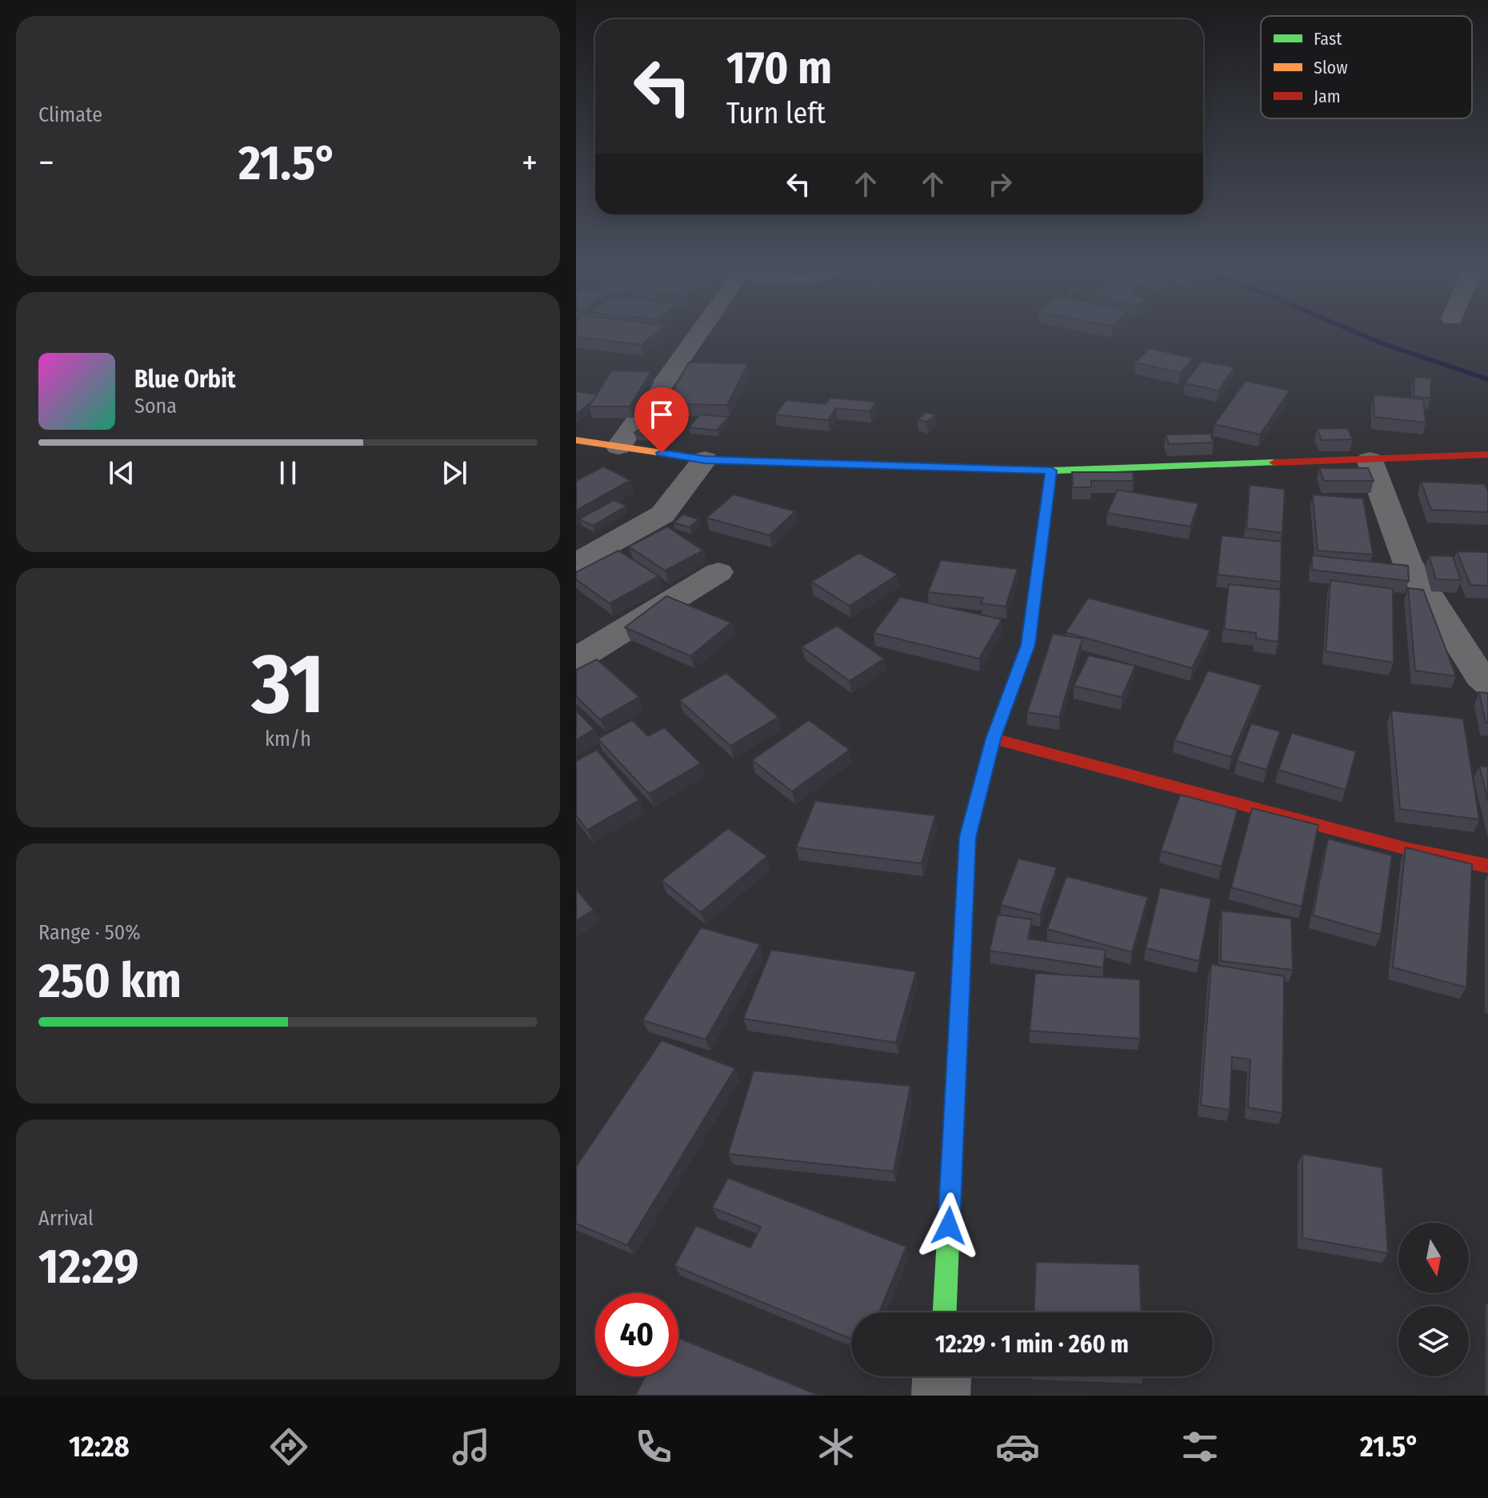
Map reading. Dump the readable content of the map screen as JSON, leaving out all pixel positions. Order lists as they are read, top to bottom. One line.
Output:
{"legend":["Fast","Slow","Jam"],"north":"bottom","page":{"tile":["Climate",["31","km/h"],["Range · 50%","250 km"],["Arrival","12:29"]],"turn":["170 m","Turn left"],"heat":["−","21.5°","+"],"song":["Blue Orbit","Sona"],"limit":"40","trip":"12:29 · 1 min · 260 m","tabs":["12:28","21.5°"]}}
